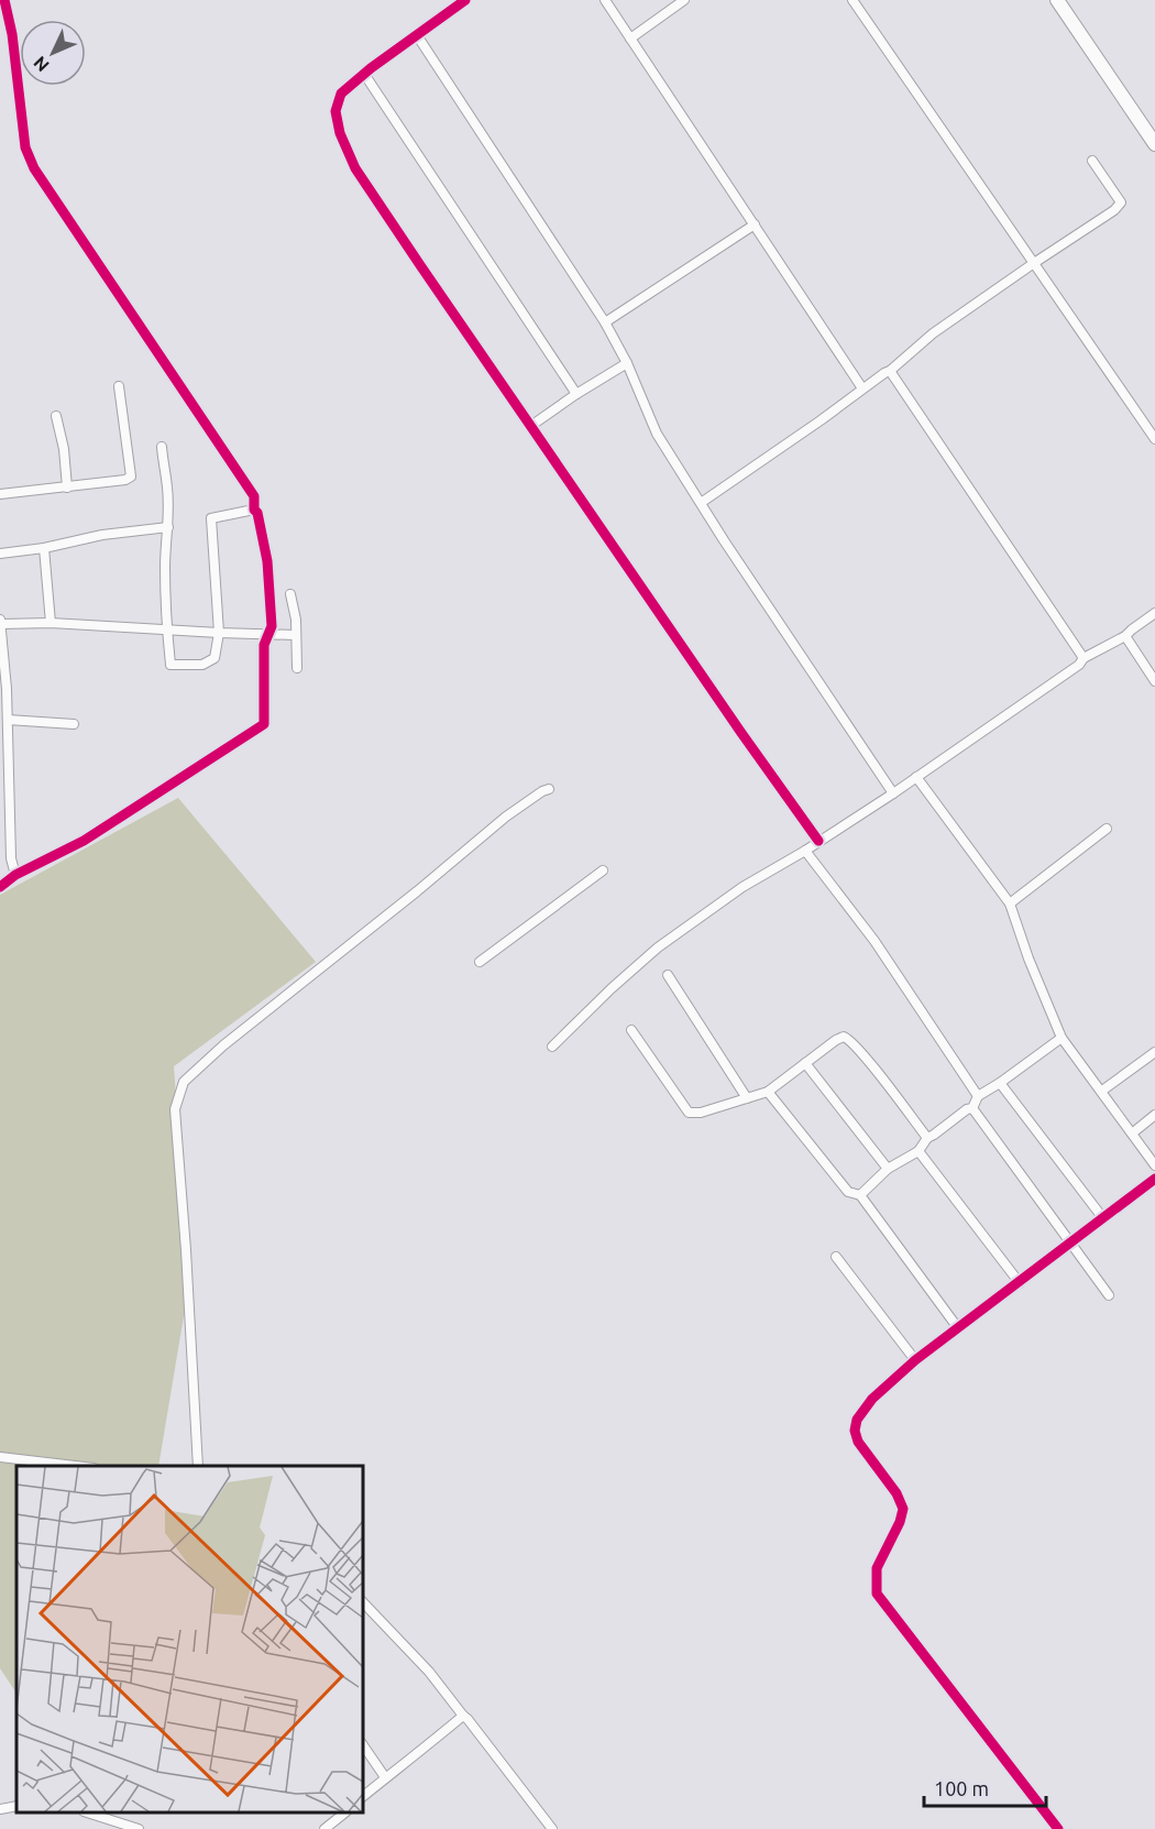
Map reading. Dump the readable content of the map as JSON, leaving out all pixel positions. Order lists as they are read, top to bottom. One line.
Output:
{"scale_bar":"100 m","north":"bottom left"}
